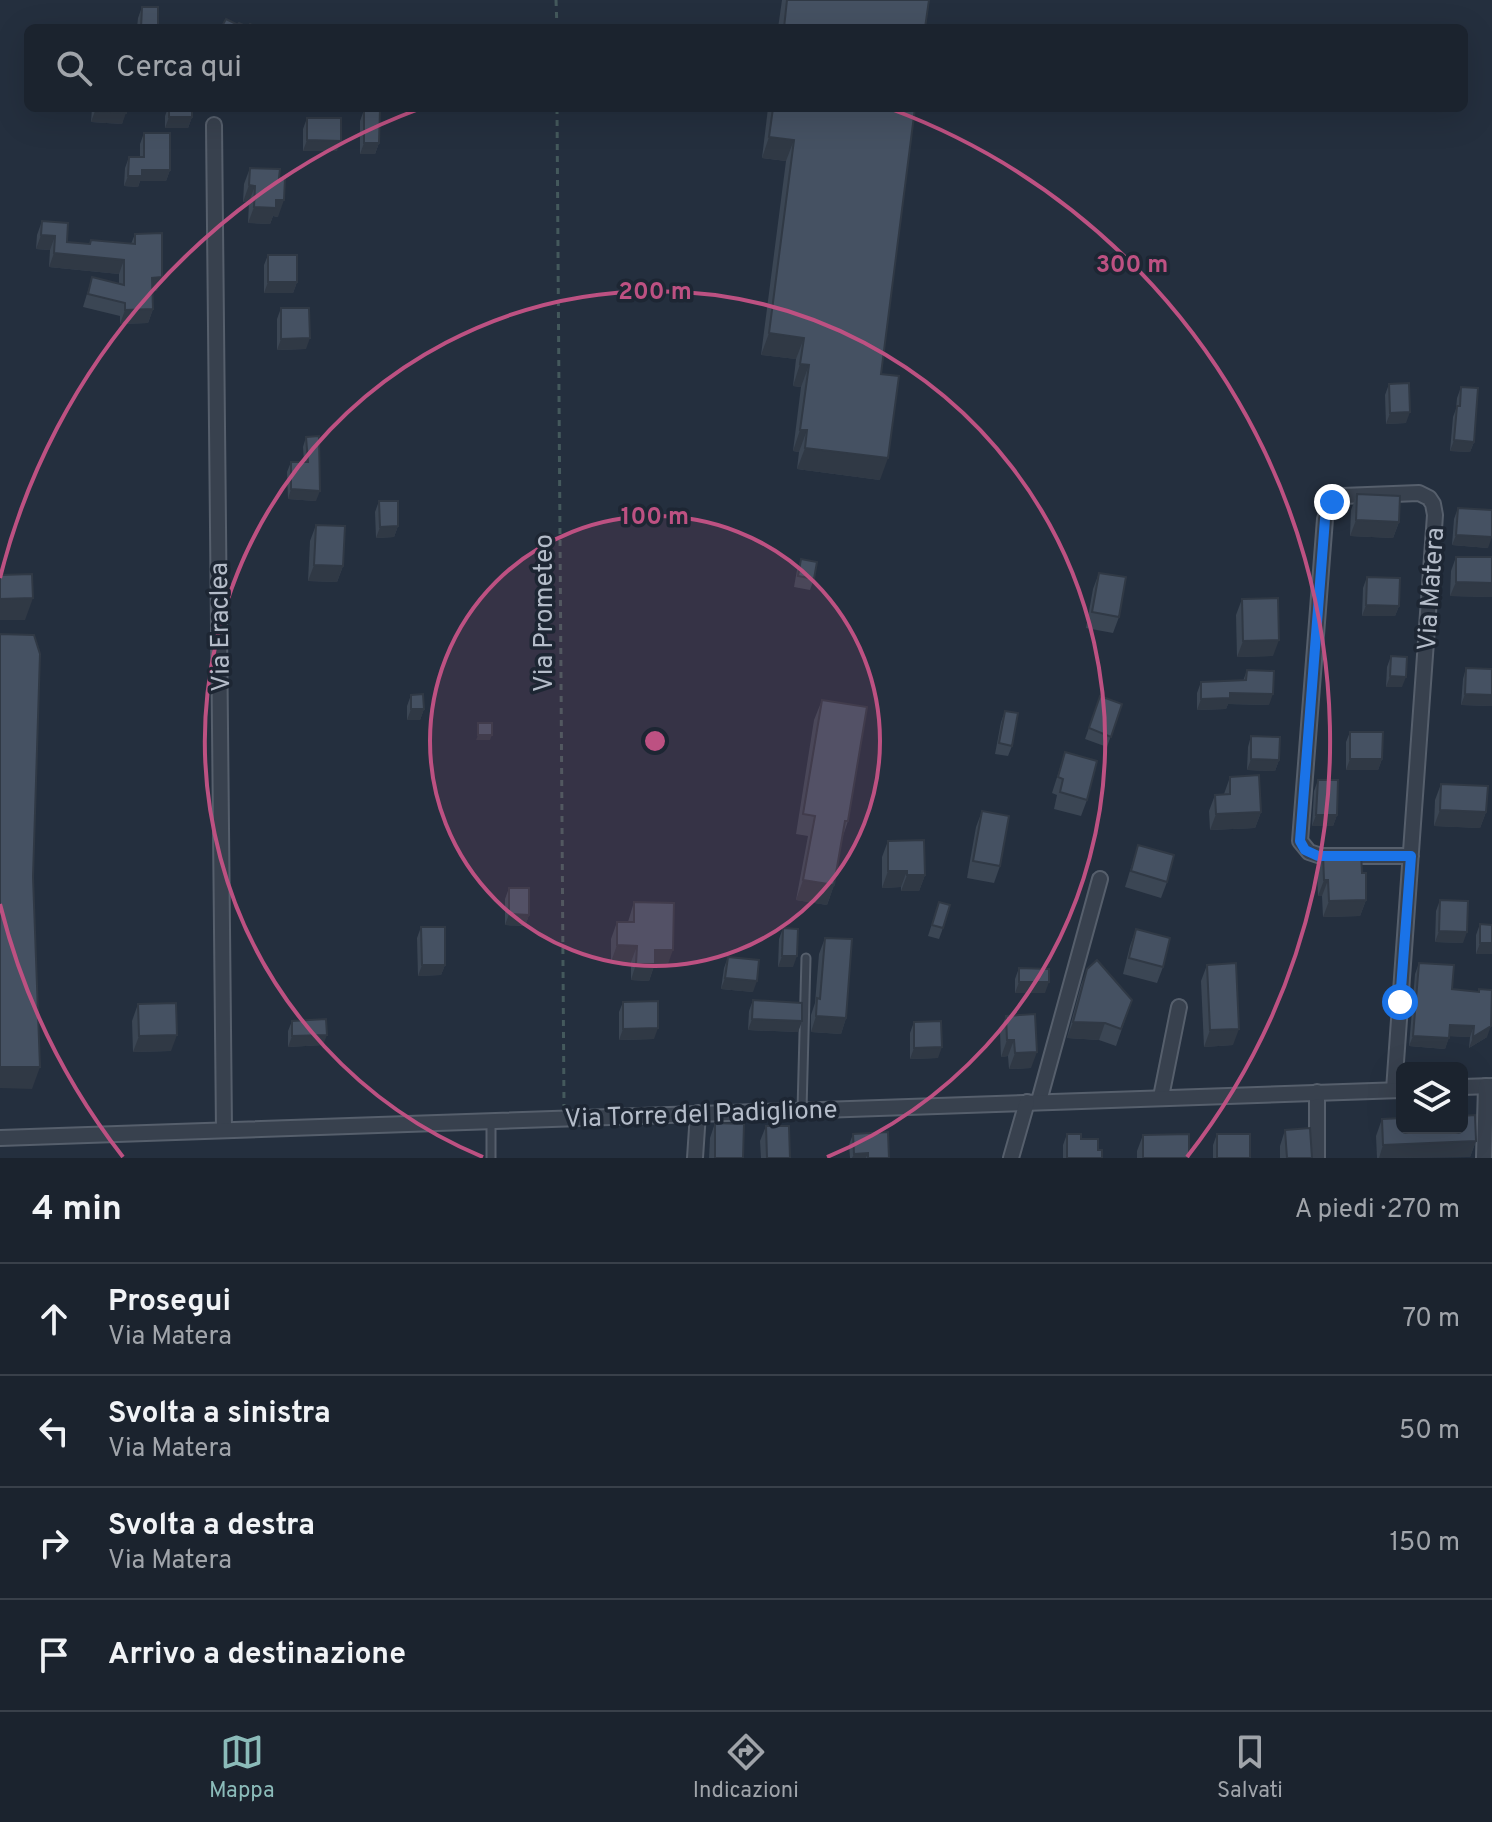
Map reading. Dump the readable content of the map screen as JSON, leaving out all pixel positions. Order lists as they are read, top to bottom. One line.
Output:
{"streets":{"street":["Via Matera","Via Eraclea","Via Torre del Padiglione"],"path":["Via Prometeo"]},"crossings":[["Via Prometeo","Via Torre del Padiglione"],["Via Eraclea","Via Torre del Padiglione"]],"page":{"search":"Cerca qui","heading":["4 min","A piedi · 270 m"],"list":[["Prosegui","Via Matera","70 m"],["Svolta a sinistra","Via Matera","50 m"],["Svolta a destra","Via Matera","150 m"],"Arrivo a destinazione"],"nav":["Mappa","Indicazioni","Salvati"]},"rings":["300 m","200 m","100 m"]}
